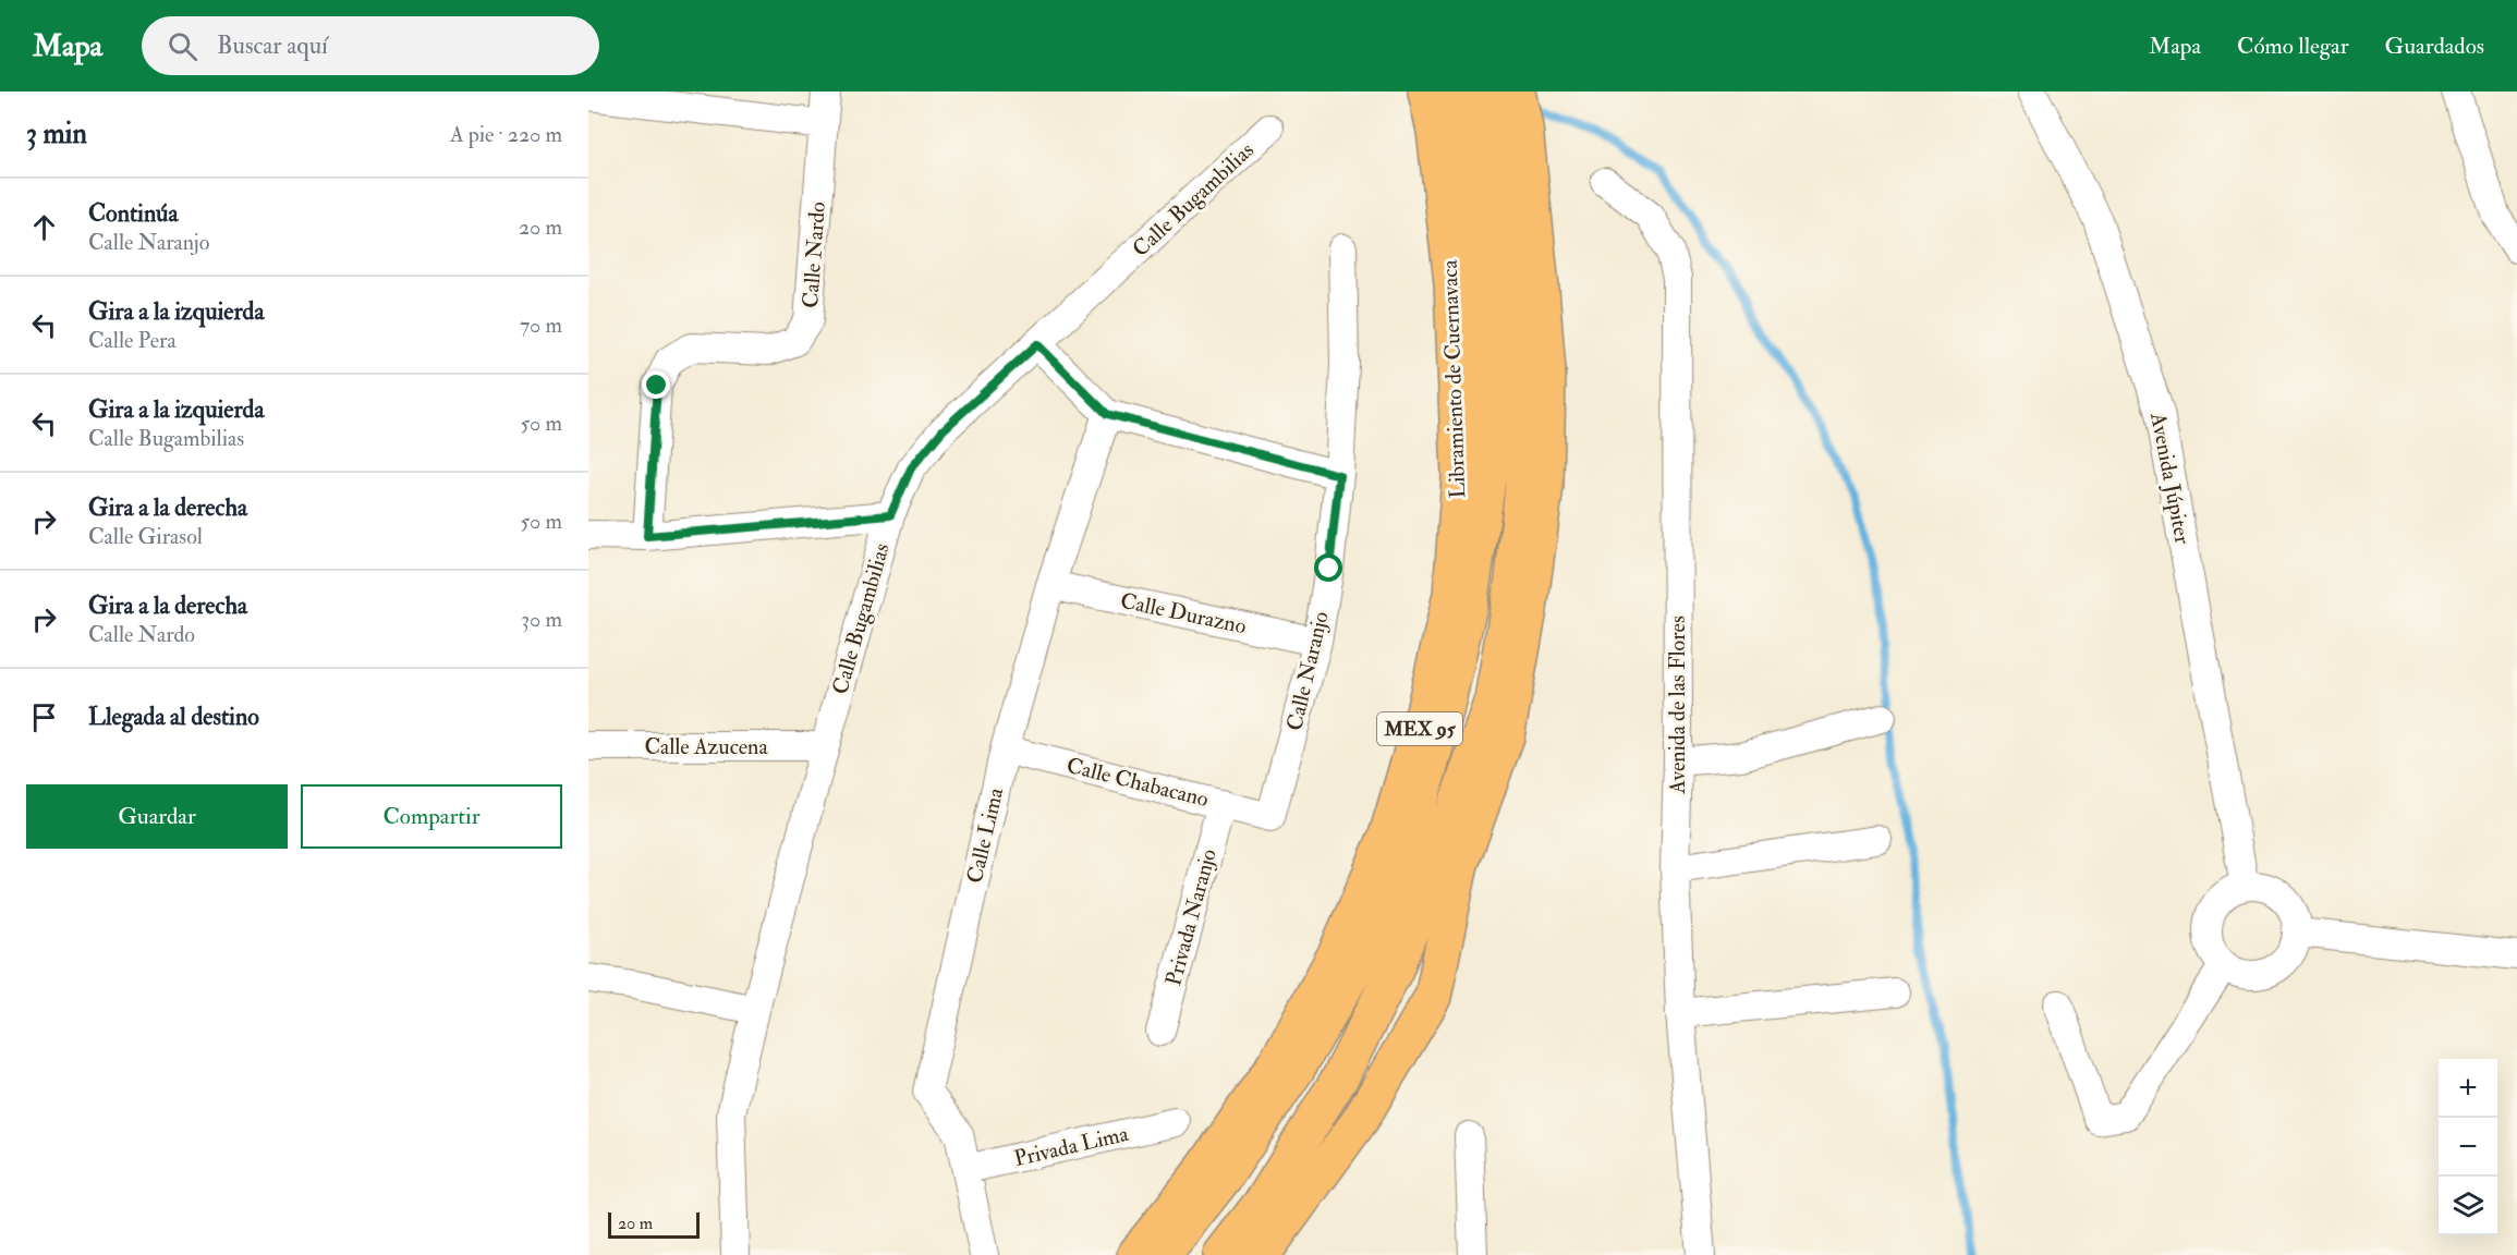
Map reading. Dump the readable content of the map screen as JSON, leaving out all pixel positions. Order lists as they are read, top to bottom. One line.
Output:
{"streets":{"main road":["Libramiento de Cuernavaca","MEX 95"],"street":["Calle Bugambilias","Calle Nardo","Avenida Júpiter","Calle Durazno","Calle Naranjo","Avenida de las Flores","Calle Azucena","Calle Chabacano","Calle Lima","Privada Naranjo","Privada Lima"]},"crossings":[["Calle Bugambilias","Calle Azucena"],["Libramiento de Cuernavaca","MEX 95"],["Calle Durazno","Calle Naranjo"],["Calle Durazno","Calle Lima"],["Calle Naranjo","Calle Chabacano"],["Calle Chabacano","Calle Lima"],["Calle Chabacano","Privada Naranjo"],["Calle Lima","Privada Lima"]],"scale_bar":"20 m","page":{"header":"Mapa","search":"Buscar aquí","nav":["Mapa","Cómo llegar","Guardados"],"heading":["3 min","A pie · 220 m"],"list":[["Continúa","Calle Naranjo","20 m"],["Gira a la izquierda","Calle Pera","70 m"],["Gira a la izquierda","Calle Bugambilias","50 m"],["Gira a la derecha","Calle Girasol","50 m"],["Gira a la derecha","Calle Nardo","30 m"],"Llegada al destino"],"buttons":["Guardar","Compartir"],"map_buttons":["+","−"],"scale":"20 m"}}
